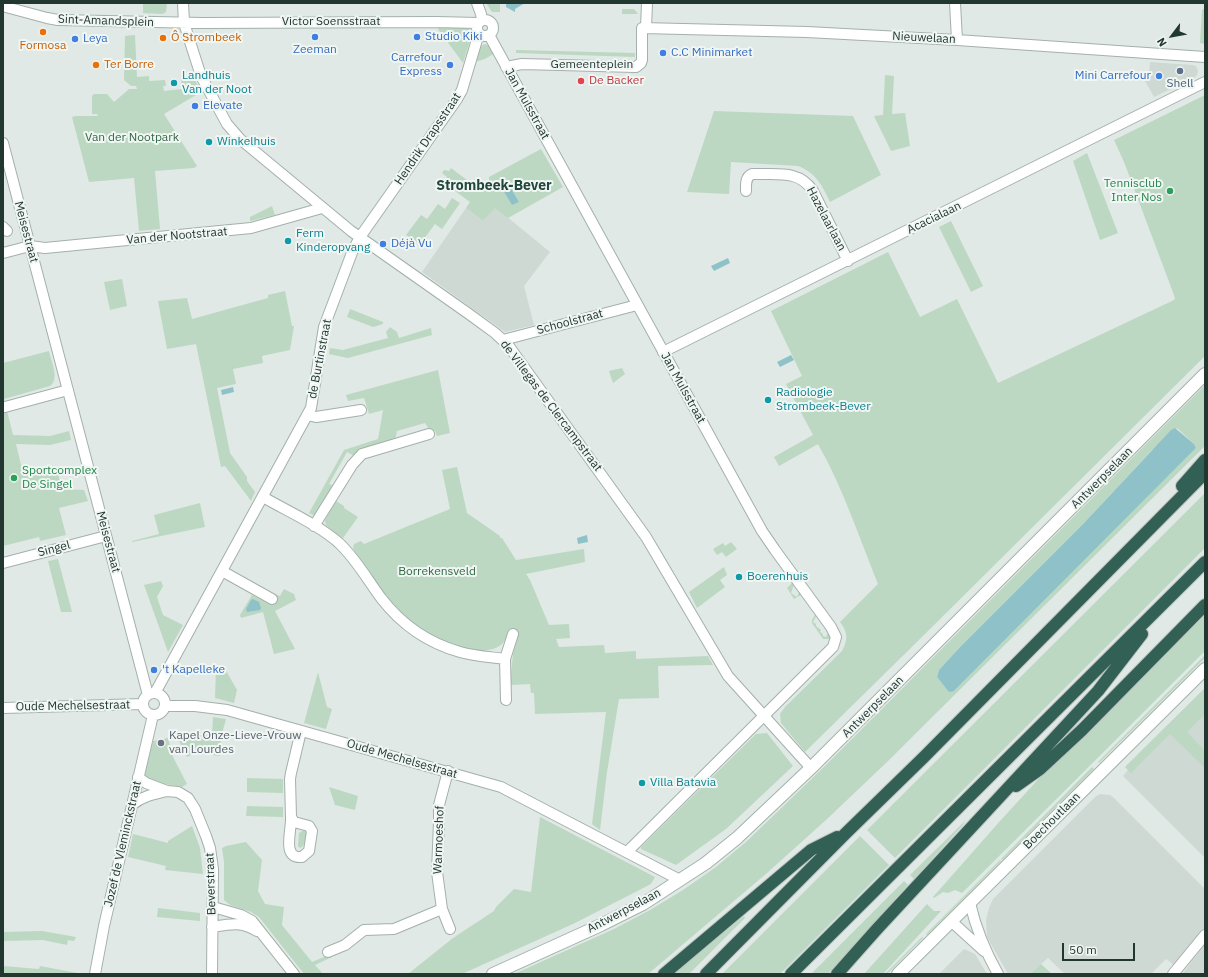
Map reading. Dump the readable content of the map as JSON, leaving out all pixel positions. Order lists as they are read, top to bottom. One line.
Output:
{"streets":{"main road":["Antwerpselaan","Boechoutlaan"],"street":["Sint-Amandsplein","Victor Soensstraat","Nieuwelaan","Gemeenteplein","Jan Mulsstraat","Hendrik Drapsstraat","Acacialaan","Hazelaarlaan","Meisestraat","Van der Nootstraat","Schoolstraat","de Burtinstraat","de Villegas de Clercampstraat","Singel","Oude Mechelsestraat","Warmoeshof","Jozef de Vleminckstraat","Beverstraat"]},"crossings":[["Sint-Amandsplein","Victor Soensstraat"],["Sint-Amandsplein","de Villegas de Clercampstraat"],["Victor Soensstraat","Jan Mulsstraat"],["Victor Soensstraat","Hendrik Drapsstraat"],["Victor Soensstraat","de Villegas de Clercampstraat"],["Nieuwelaan","Gemeenteplein"],["Gemeenteplein","Jan Mulsstraat"],["Jan Mulsstraat","Hendrik Drapsstraat"],["Jan Mulsstraat","Acacialaan"],["Jan Mulsstraat","Schoolstraat"],["Jan Mulsstraat","de Villegas de Clercampstraat"],["Hendrik Drapsstraat","de Burtinstraat"],["Hendrik Drapsstraat","de Villegas de Clercampstraat"],["Acacialaan","Hazelaarlaan"],["Meisestraat","Van der Nootstraat"],["Meisestraat","de Burtinstraat"],["Meisestraat","Singel"],["Meisestraat","Oude Mechelsestraat"],["Meisestraat","Jozef de Vleminckstraat"],["Van der Nootstraat","de Villegas de Clercampstraat"],["Schoolstraat","de Villegas de Clercampstraat"],["de Burtinstraat","de Villegas de Clercampstraat"],["de Burtinstraat","Oude Mechelsestraat"],["de Burtinstraat","Jozef de Vleminckstraat"],["de Villegas de Clercampstraat","Antwerpselaan"],["Antwerpselaan","Oude Mechelsestraat"],["Oude Mechelsestraat","Warmoeshof"],["Oude Mechelsestraat","Jozef de Vleminckstraat"],["Jozef de Vleminckstraat","Beverstraat"]],"districts":["Strombeek-Bever"],"parks":["Van der Nootpark","Borrekensveld"],"places":["Formosa","Zeeman","Studio Kiki","Ô Strombeek","Leya","C.C Minimarket","Ter Borre","Carrefour Express","Shell","Mini Carrefour","De Backer","Landhuis Van der Noot","Elevate","Winkelhuis","Tennisclub Inter Nos","Ferm Kinderopvang","Déjà Vu","Radiologie Strombeek-Bever","Sportcomplex De Singel","Boerenhuis","'t Kapelleke","Kapel Onze-Lieve-Vrouw van Lourdes","Villa Batavia"],"scale_bar":"50 m","north":"bottom left"}
